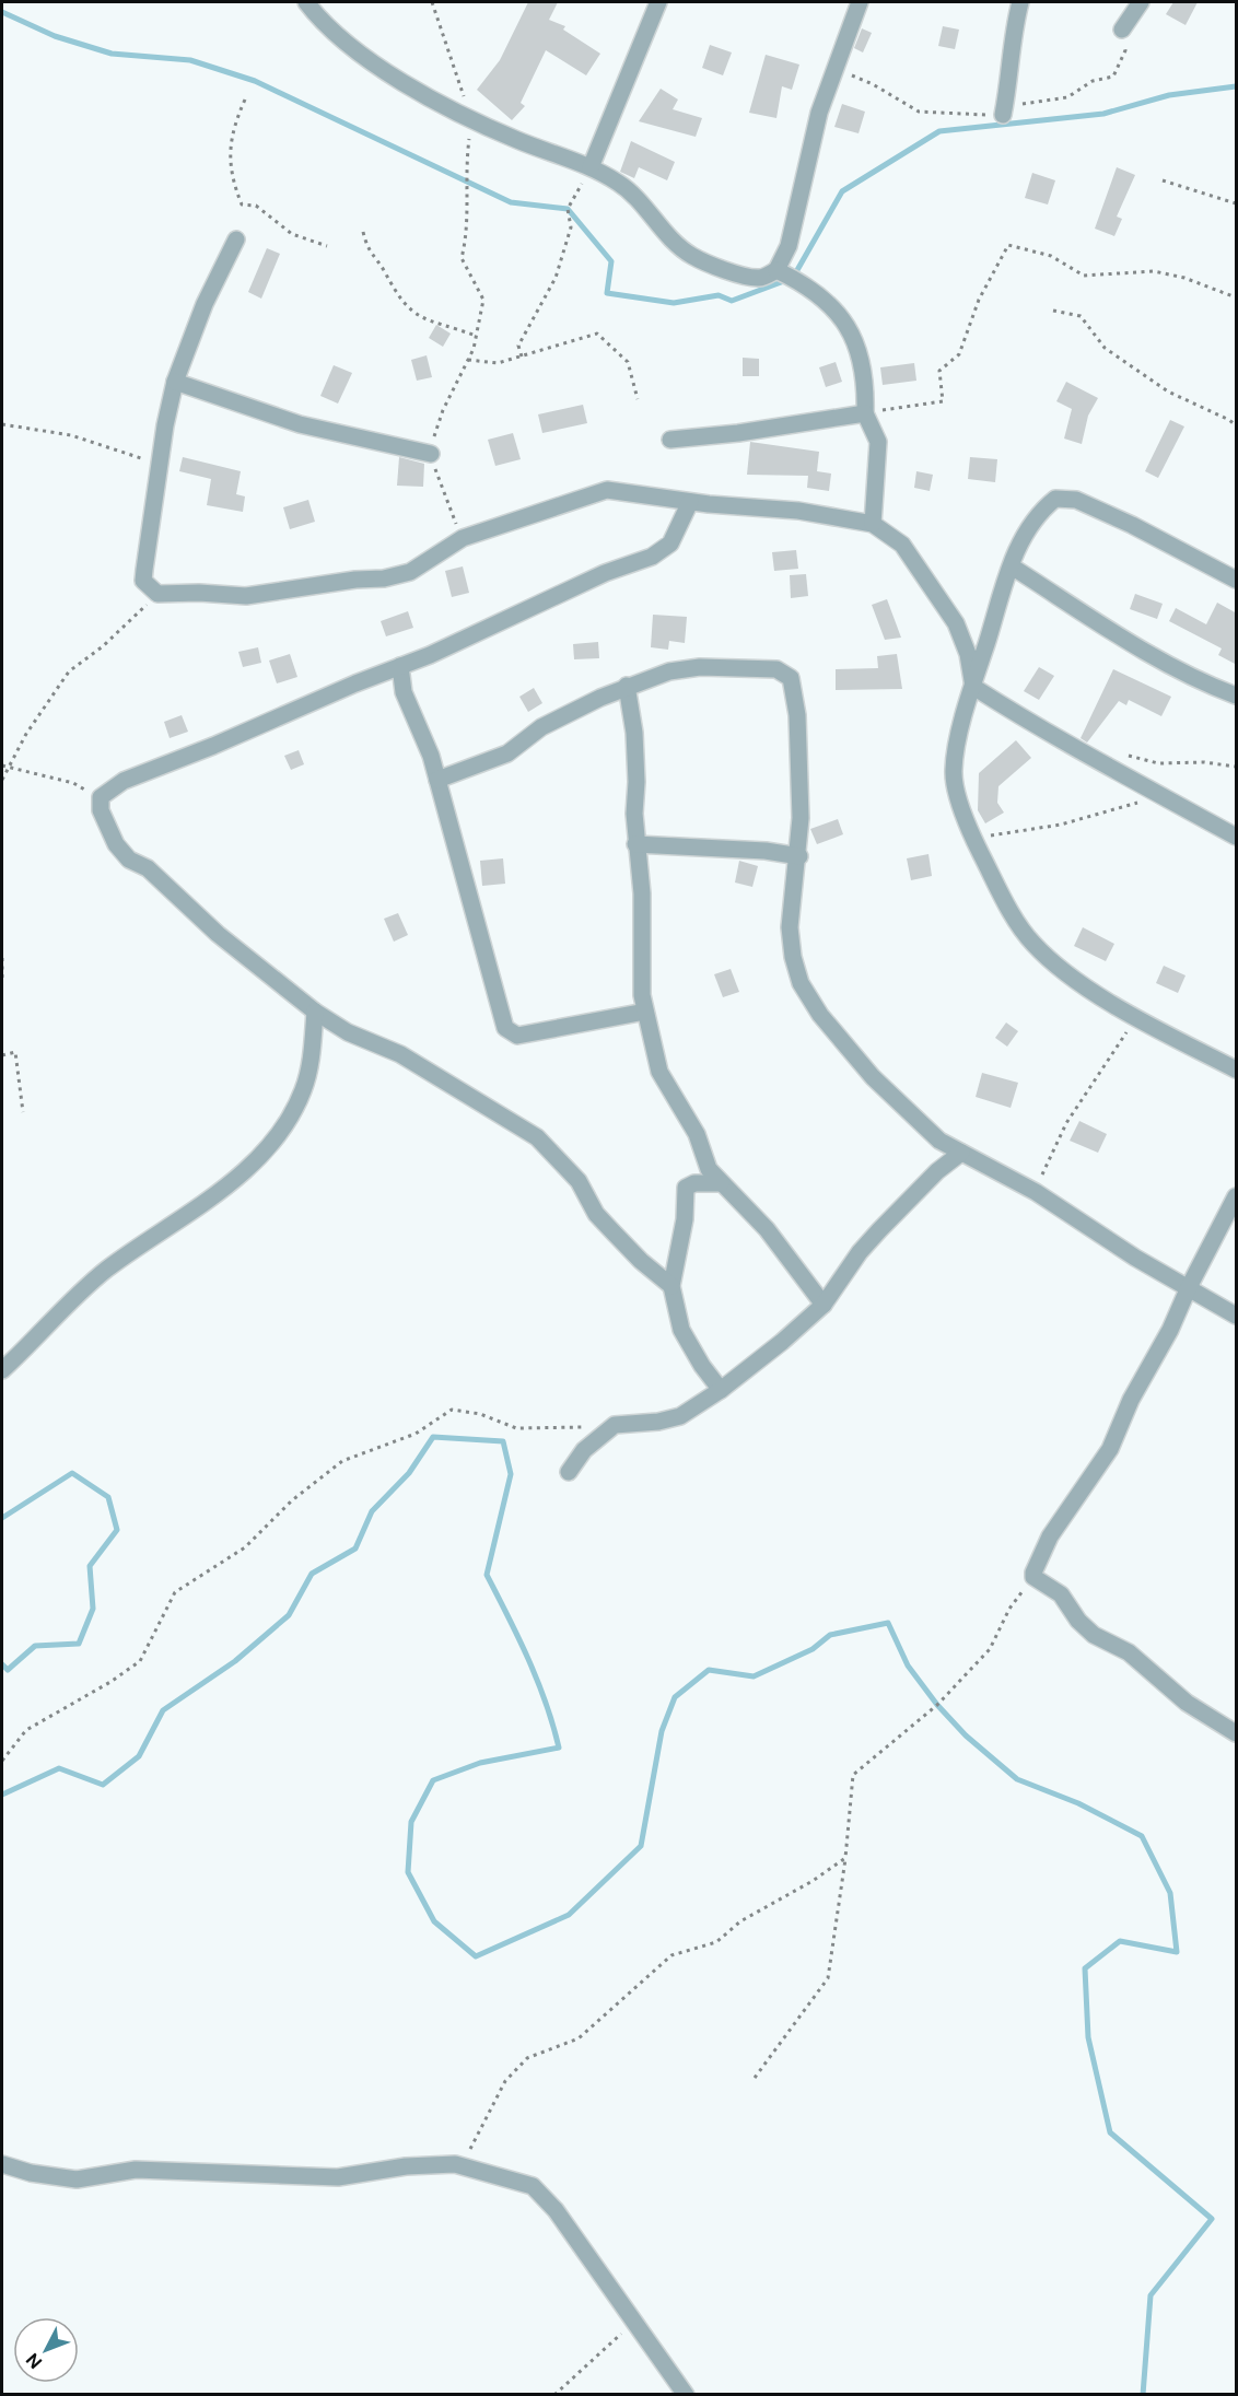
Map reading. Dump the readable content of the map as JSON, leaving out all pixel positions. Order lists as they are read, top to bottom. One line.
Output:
{"north":"bottom left"}
